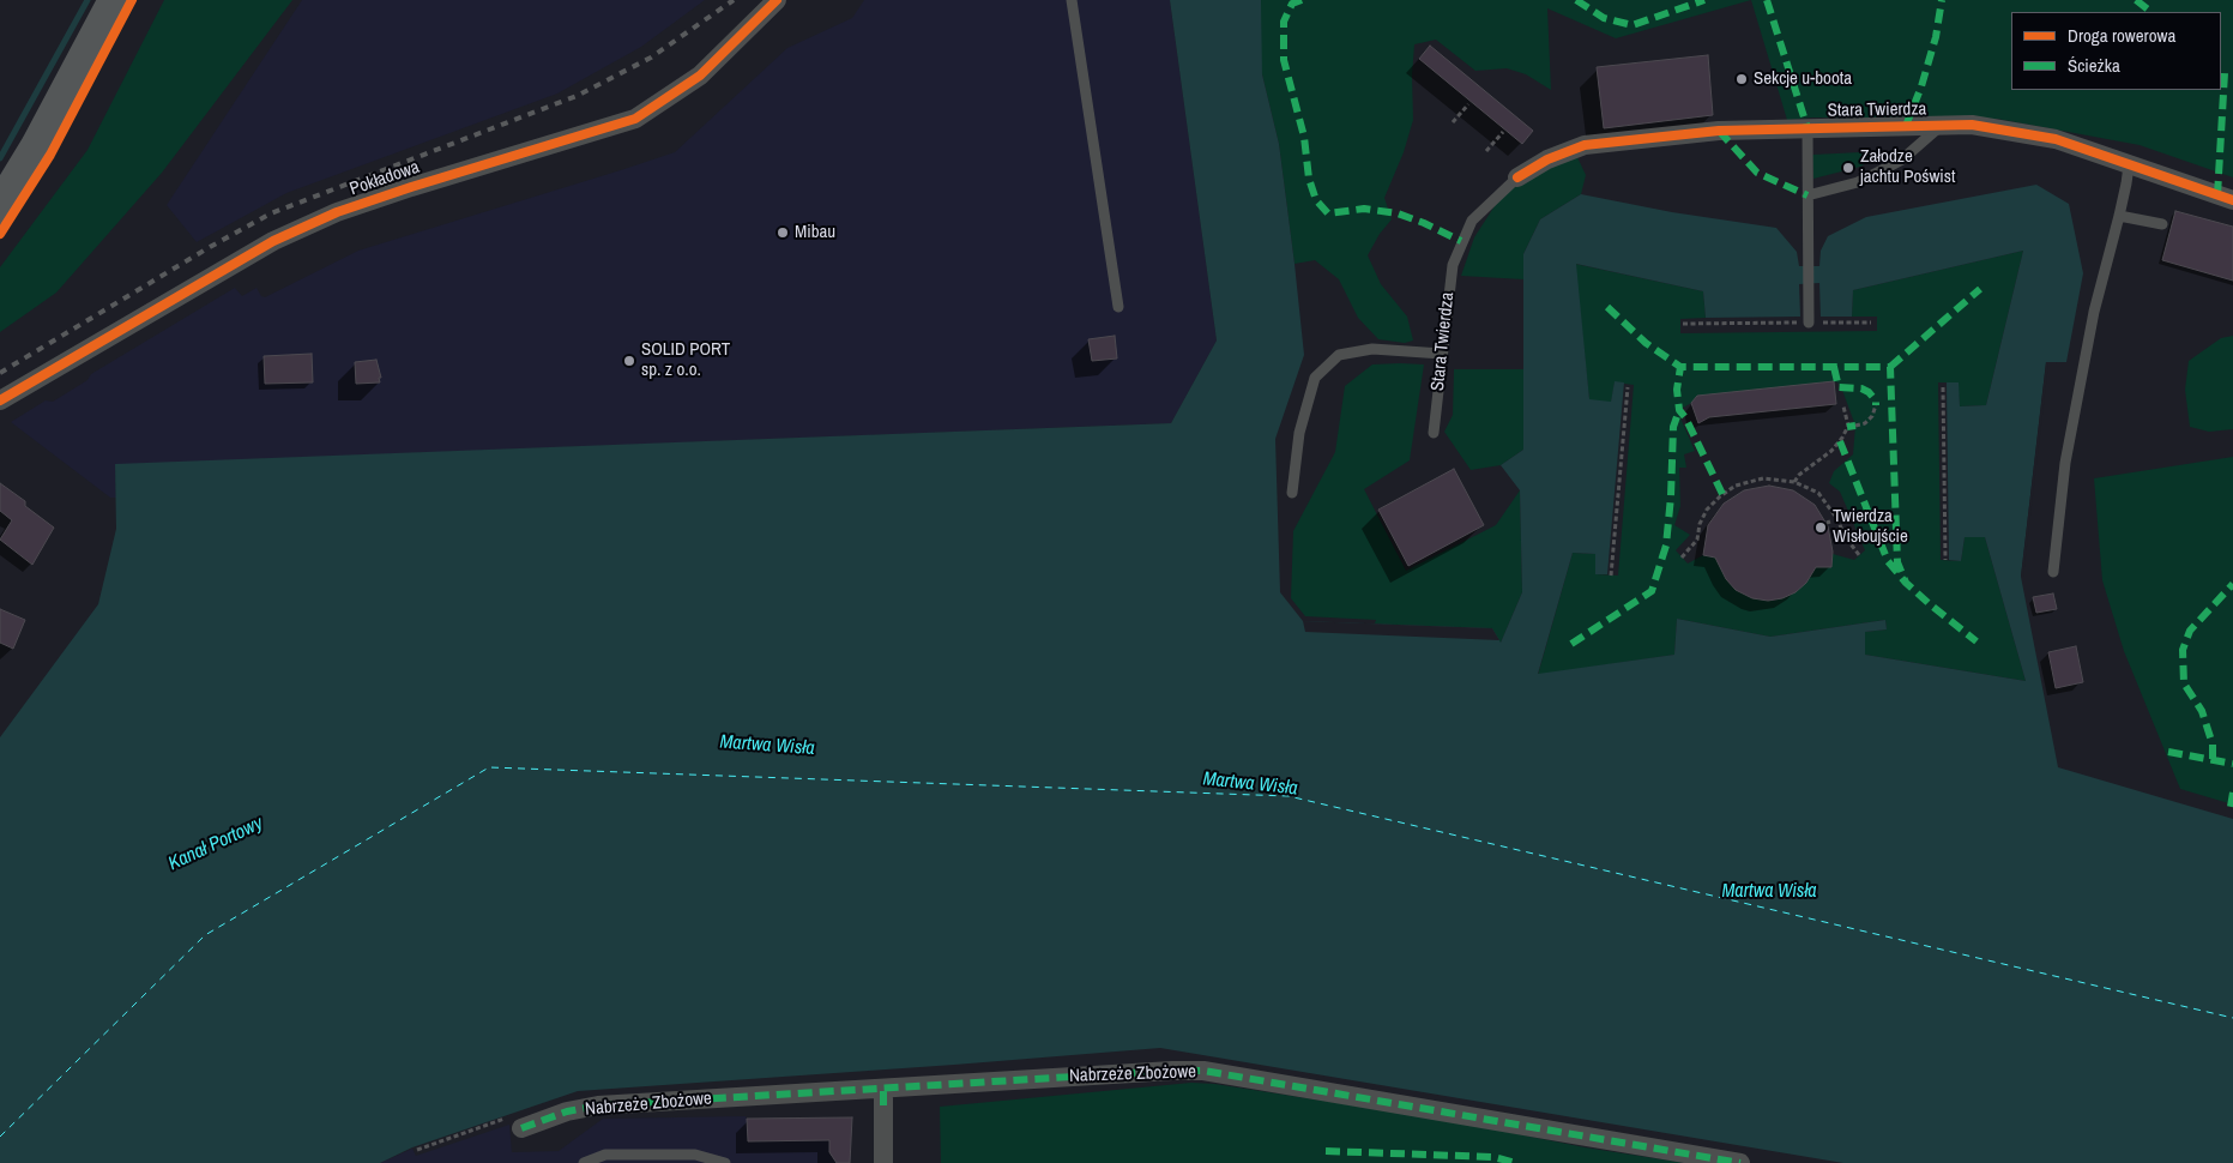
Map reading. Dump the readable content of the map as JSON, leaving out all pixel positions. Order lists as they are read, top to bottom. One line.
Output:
{"streets":{"street":["Stara Twierdza","Pokładowa","Nabrzeże Zbożowe"]},"water":["Martwa Wisła","Kanał Portowy"],"places":["Sekcje u-boota","Załodze jachtu Poświst","Mibau","SOLID PORT sp. z o.o.","Twierdza Wisłoujście"],"legend":["Droga rowerowa","Ścieżka"]}
